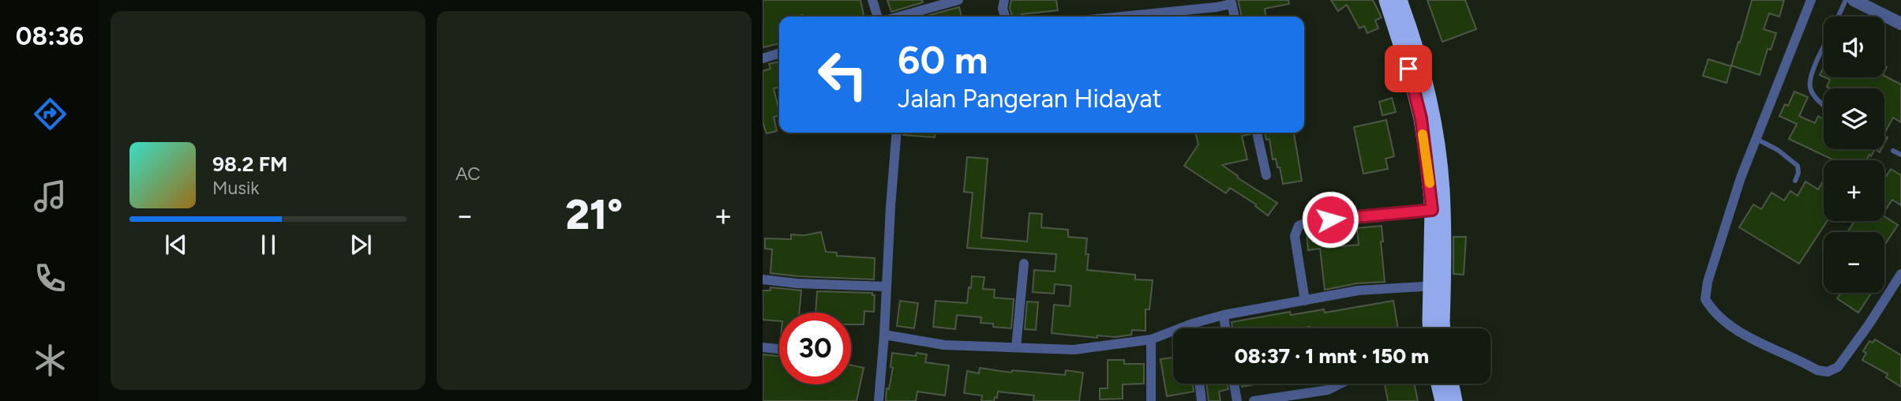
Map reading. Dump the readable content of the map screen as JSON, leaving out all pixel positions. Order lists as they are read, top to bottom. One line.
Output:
{"page":{"tabs":"08:36","tile":"AC","map_buttons":["+","−"],"turn":["60 m","Jalan Pangeran Hidayat"],"song":["98.2 FM","Musik"],"heat":["−","21°","+"],"limit":"30","trip":"08:37 · 1 mnt · 150 m"}}
